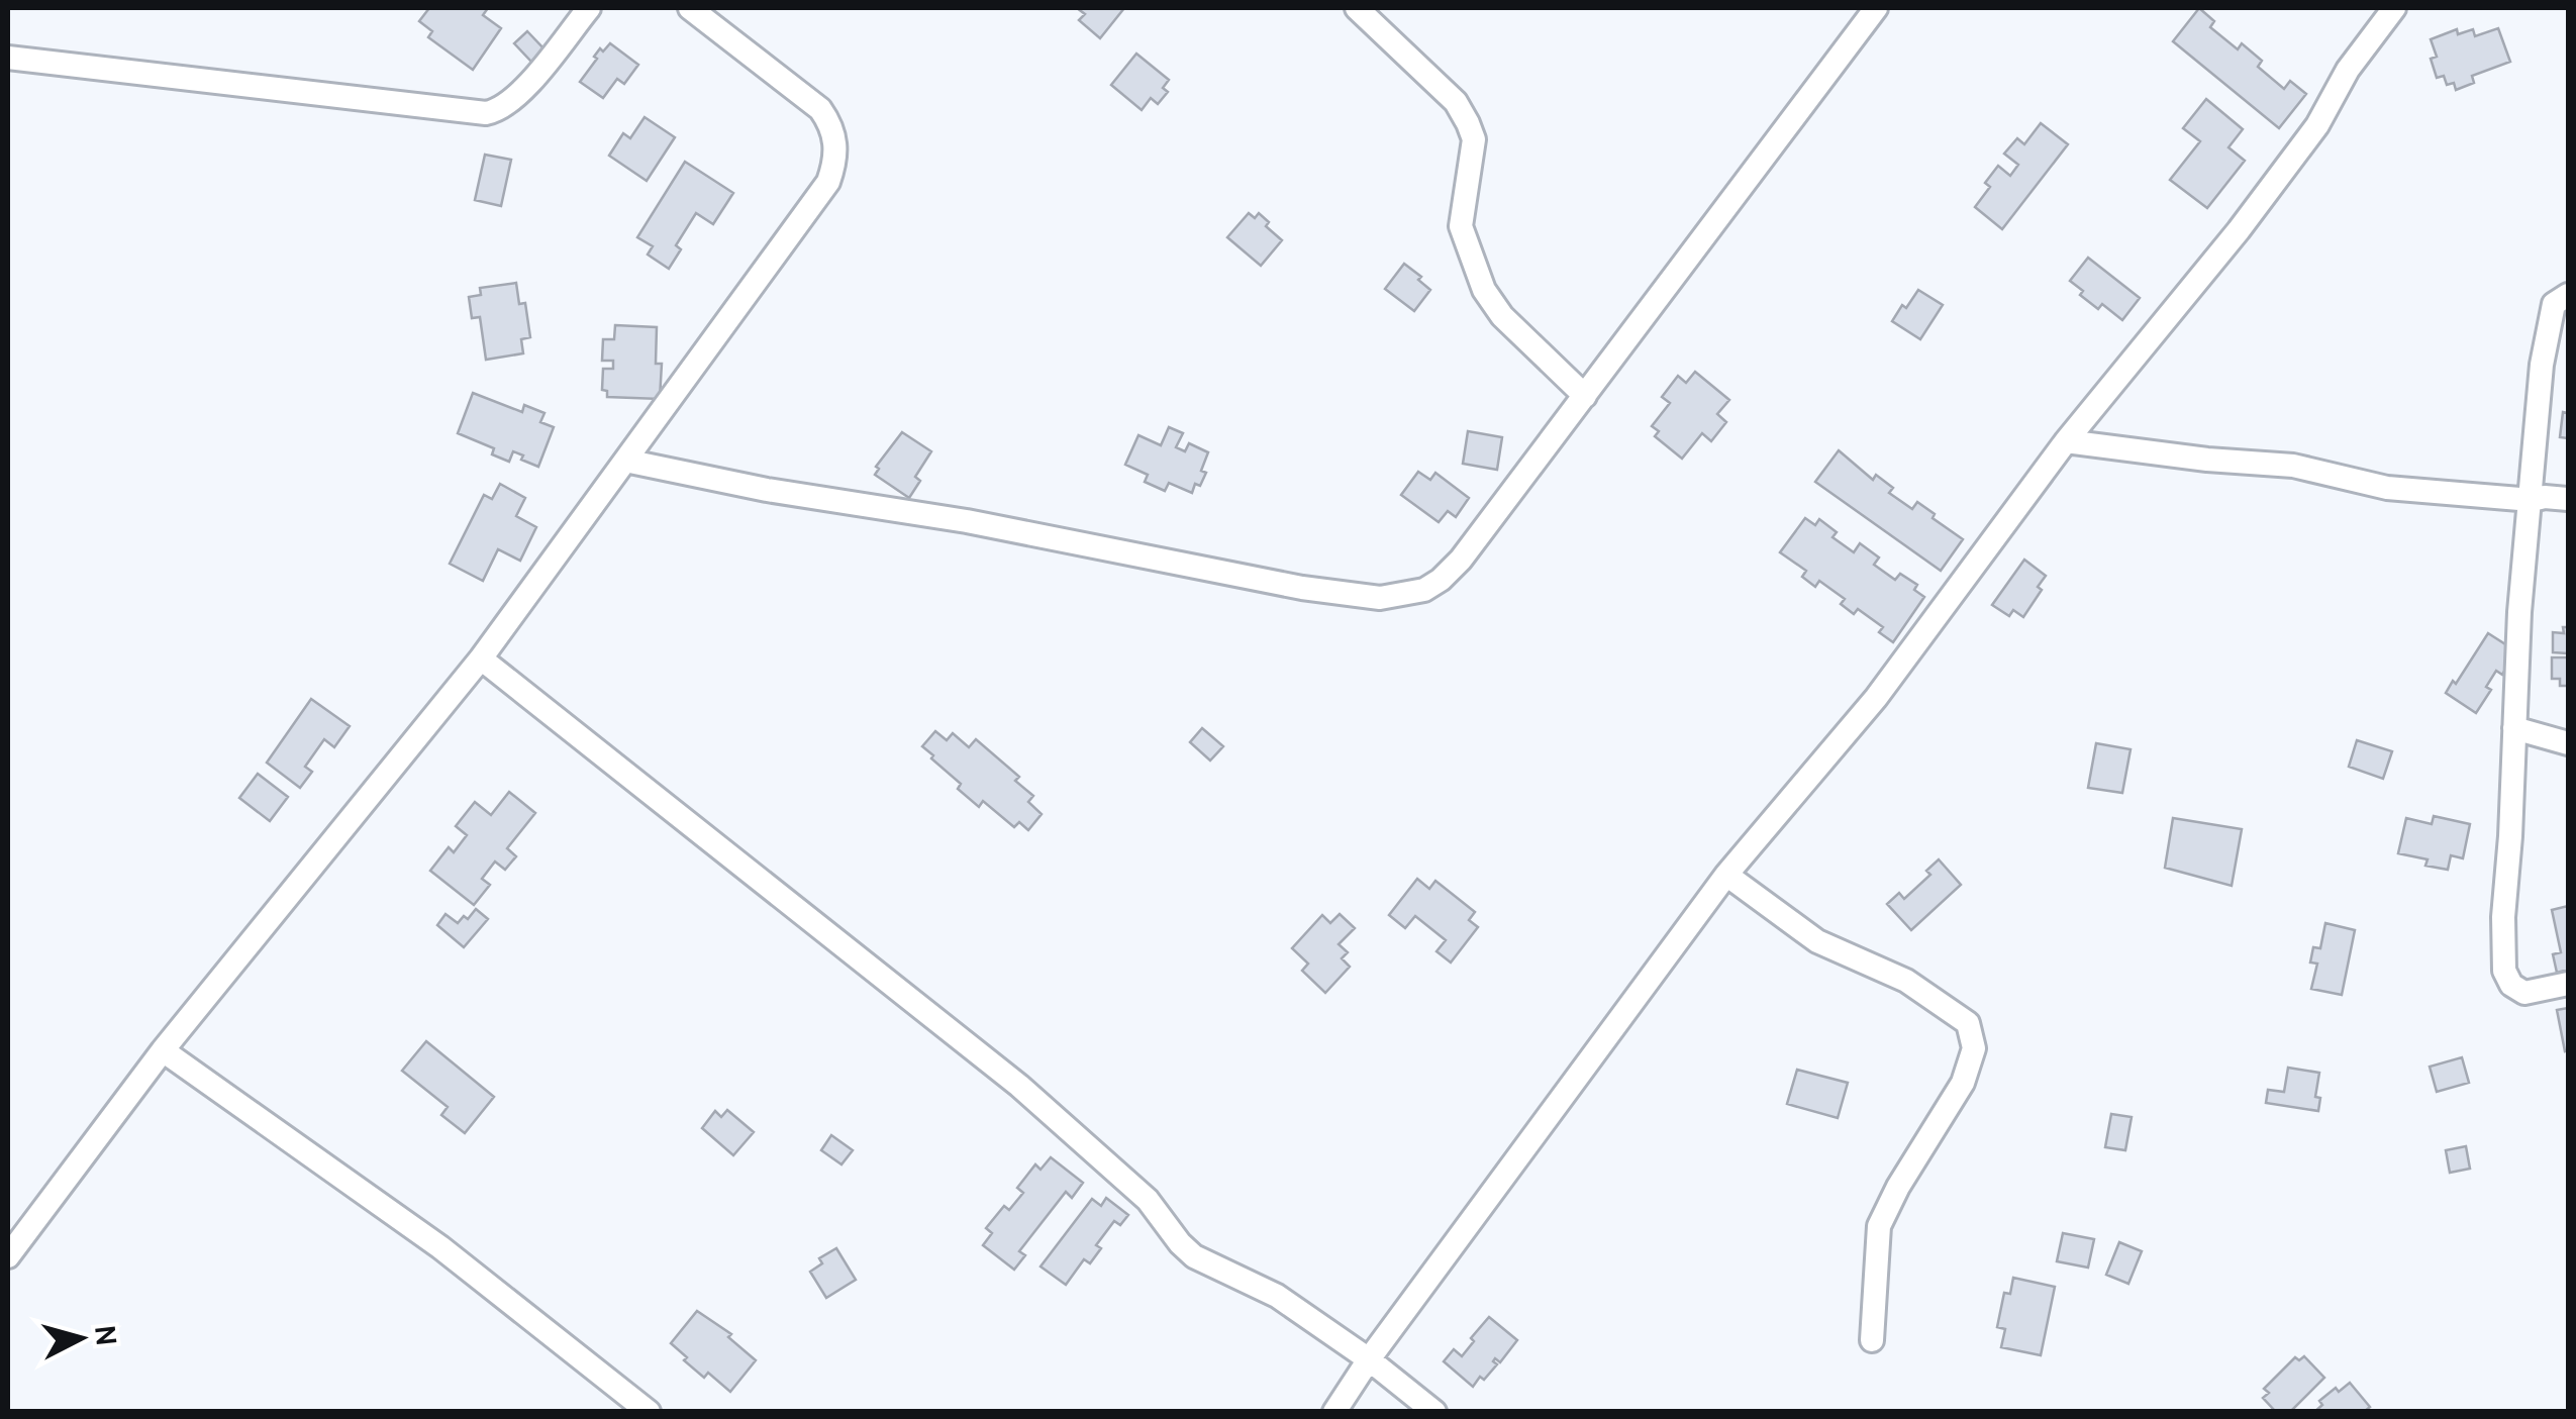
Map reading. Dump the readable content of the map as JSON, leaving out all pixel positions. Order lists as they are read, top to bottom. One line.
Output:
{"north":"right"}
